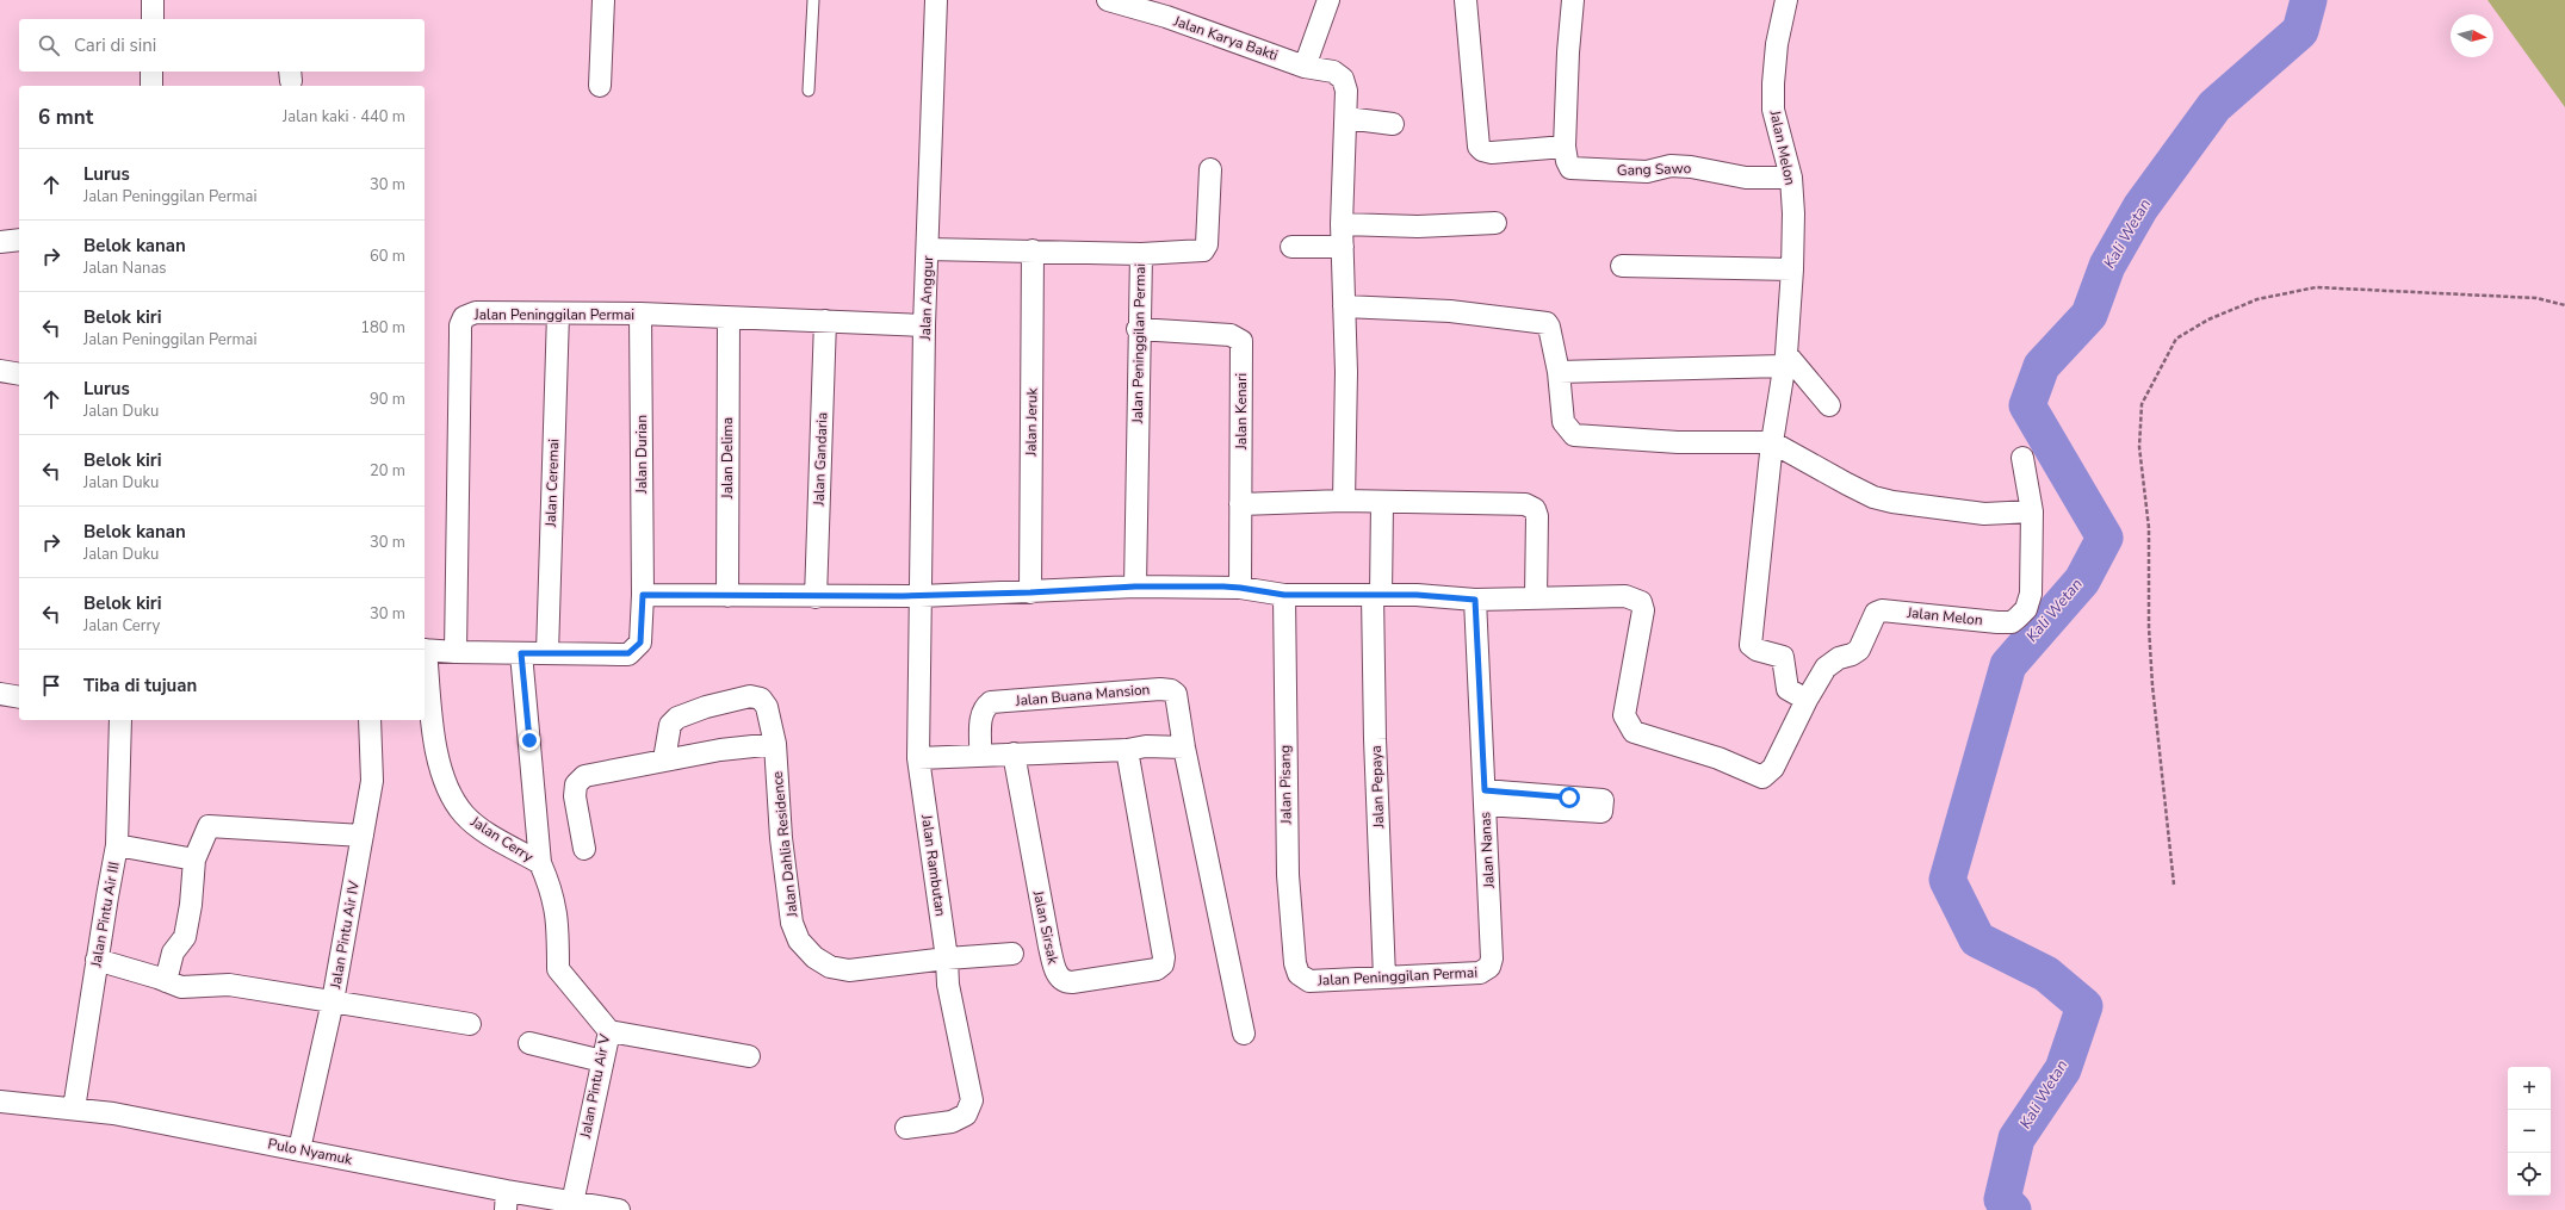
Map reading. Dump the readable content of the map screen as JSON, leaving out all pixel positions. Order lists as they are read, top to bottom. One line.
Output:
{"streets":{"street":["Jalan Karya Bakti","Jalan Melon","Gang Sawo","Jalan Anggur","Jalan Peninggilan Permai","Jalan Kenari","Jalan Jeruk","Jalan Durian","Jalan Delima","Jalan Gandaria","Jalan Ceremai","Jalan Buana Mansion","Jalan Pisang","Jalan Pepaya","Jalan Cerry","Jalan Dahlia Residence","Jalan Nanas","Jalan Rambutan","Jalan Pintu Air III","Jalan Sirsak","Jalan Pintu Air IV","Jalan Pintu Air V","Pulo Nyamuk"]},"crossings":[["Jalan Melon","Gang Sawo"],["Jalan Anggur","Jalan Peninggilan Permai"],["Jalan Anggur","Jalan Rambutan"],["Jalan Peninggilan Permai","Jalan Kenari"],["Jalan Peninggilan Permai","Jalan Jeruk"],["Jalan Peninggilan Permai","Jalan Durian"],["Jalan Peninggilan Permai","Jalan Delima"],["Jalan Peninggilan Permai","Jalan Gandaria"],["Jalan Peninggilan Permai","Jalan Ceremai"],["Jalan Peninggilan Permai","Jalan Pisang"],["Jalan Peninggilan Permai","Jalan Pepaya"],["Jalan Peninggilan Permai","Jalan Nanas"],["Jalan Durian","Jalan Ceremai"],["Jalan Durian","Jalan Cerry"],["Jalan Cerry","Jalan Pintu Air V"],["Jalan Dahlia Residence","Jalan Rambutan"],["Jalan Pintu Air III","Pulo Nyamuk"],["Jalan Pintu Air IV","Pulo Nyamuk"],["Jalan Pintu Air V","Pulo Nyamuk"]],"water":["Kali Wetan"],"north":"right","page":{"search":"Cari di sini","heading":["6 mnt","Jalan kaki · 440 m"],"list":[["Lurus","Jalan Peninggilan Permai","30 m"],["Belok kanan","Jalan Nanas","60 m"],["Belok kiri","Jalan Peninggilan Permai","180 m"],["Lurus","Jalan Duku","90 m"],["Belok kiri","Jalan Duku","20 m"],["Belok kanan","Jalan Duku","30 m"],["Belok kiri","Jalan Cerry","30 m"],"Tiba di tujuan"],"map_buttons":["+","−"]}}
